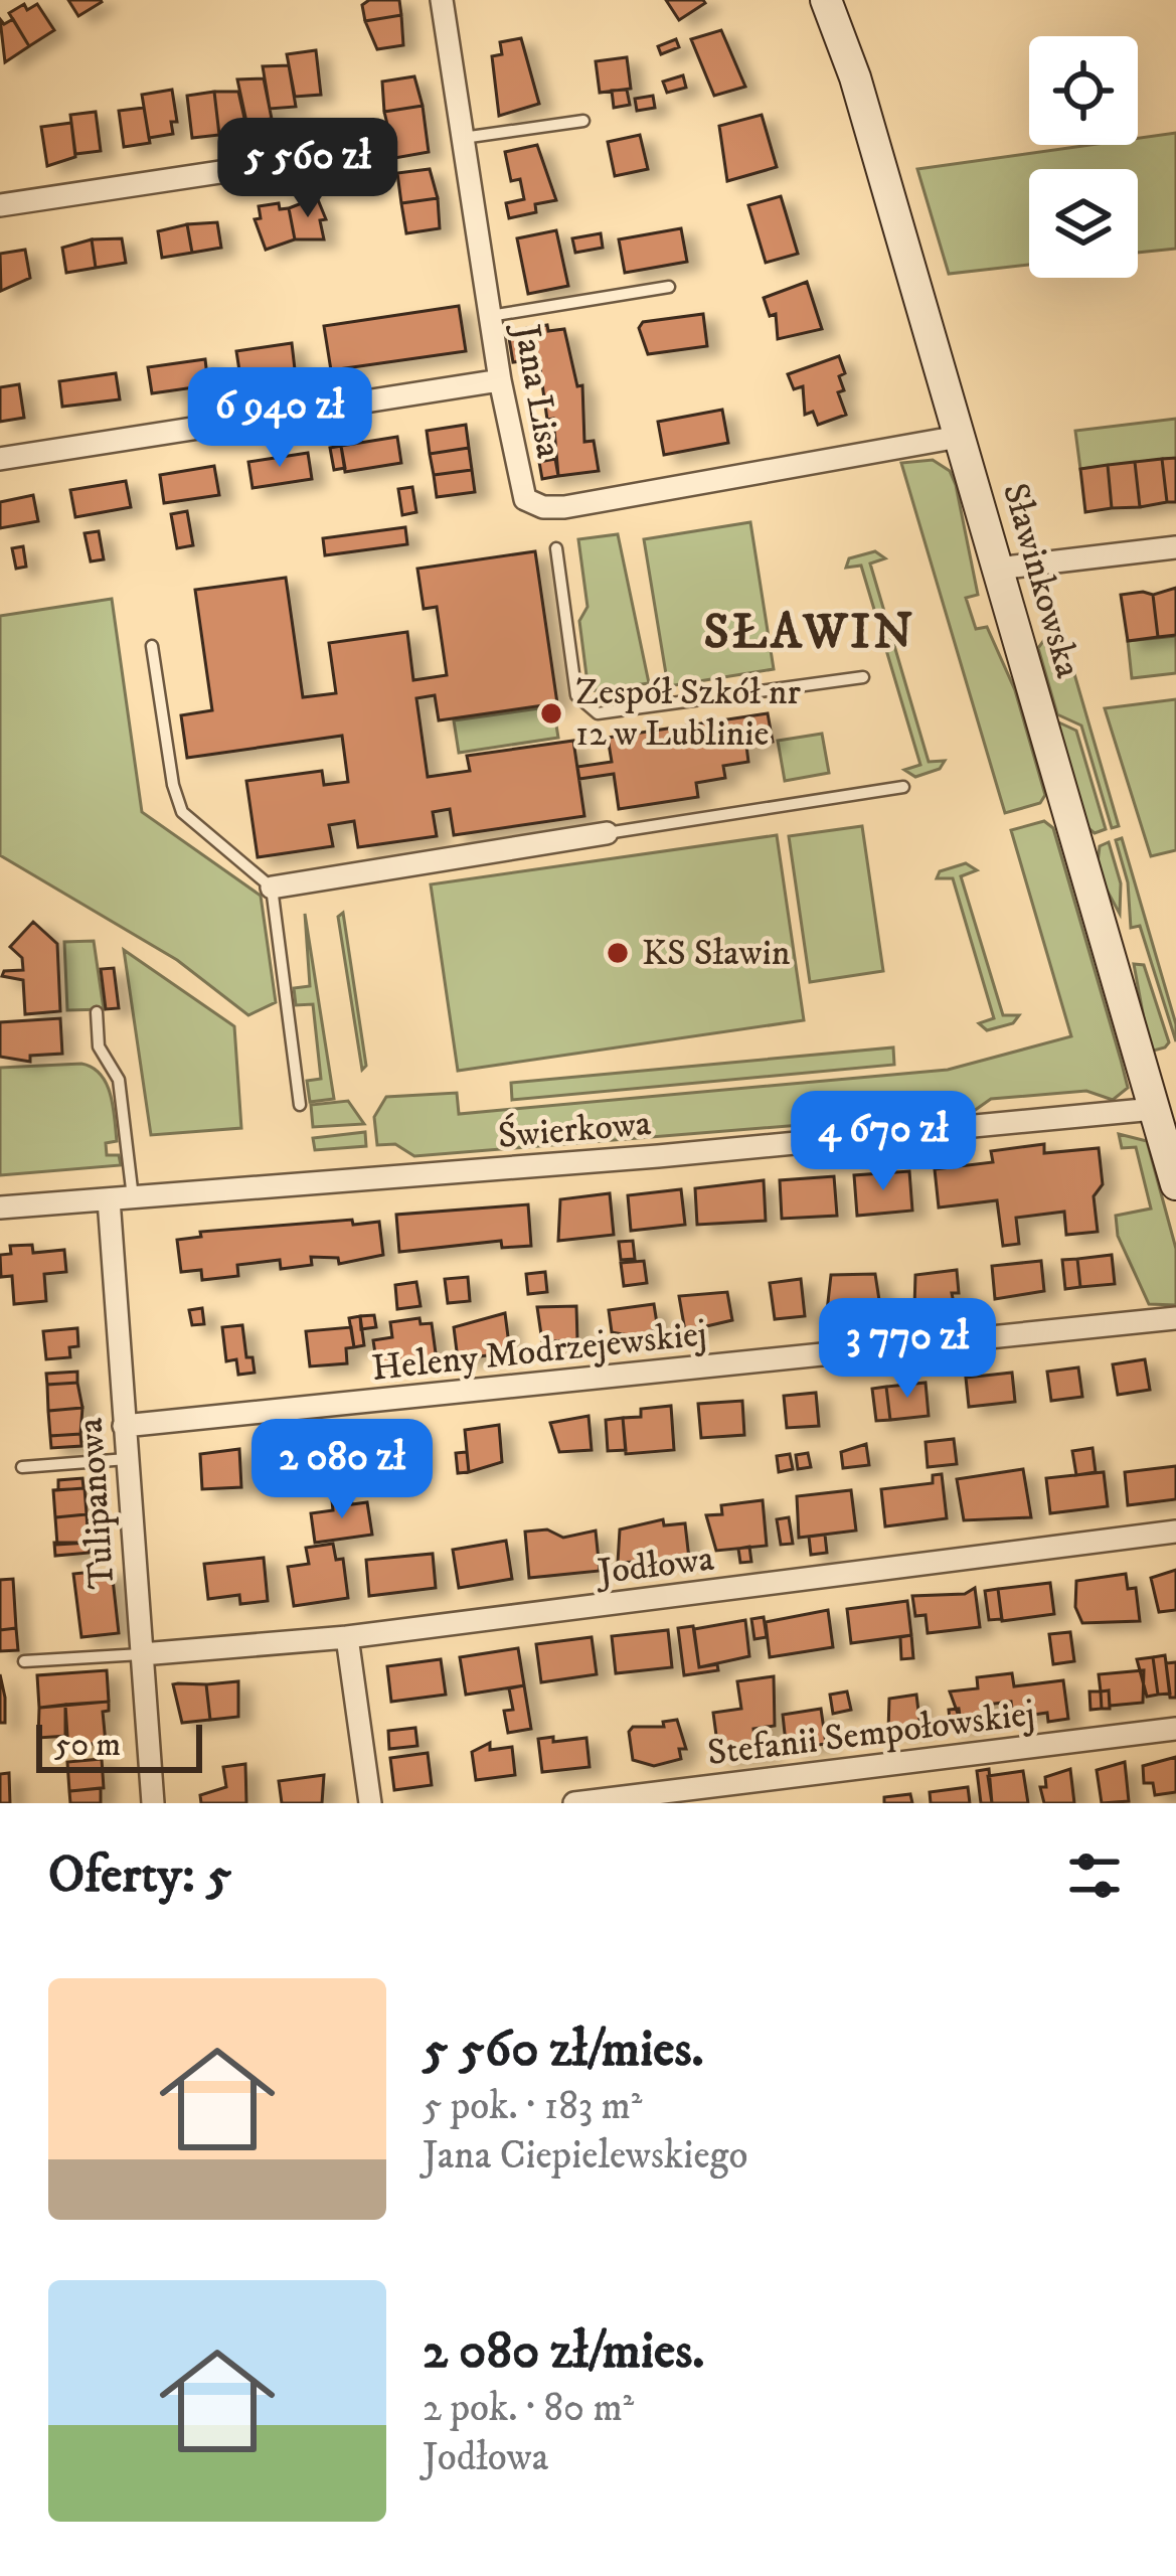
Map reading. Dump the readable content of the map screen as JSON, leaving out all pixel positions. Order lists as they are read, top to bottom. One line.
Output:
{"streets":{"street":["Jana Lisa","Sławinkowska","Świerkowa","Heleny Modrzejewskiej","Tulipanowa","Jodłowa","Stefanii Sempołowskiej"]},"crossings":[["Jana Lisa","Sławinkowska"],["Sławinkowska","Świerkowa"],["Świerkowa","Tulipanowa"],["Heleny Modrzejewskiej","Tulipanowa"],["Tulipanowa","Jodłowa"]],"districts":["SŁAWIN"],"places":["Zespół Szkół nr 12 w Lublinie","KS Sławin"],"scale_bar":"50 m","page":{"price":["5 560 zł","6 940 zł","4 670 zł","3 770 zł","2 080 zł"],"scale":"50 m","heading":"Oferty: 5","list":[{"name":"5 560 zł/mies.","note":"5 pok. · 183 m² · Jana Ciepielewskiego"},{"name":"2 080 zł/mies.","note":"2 pok. · 80 m² · Jodłowa"}]}}
